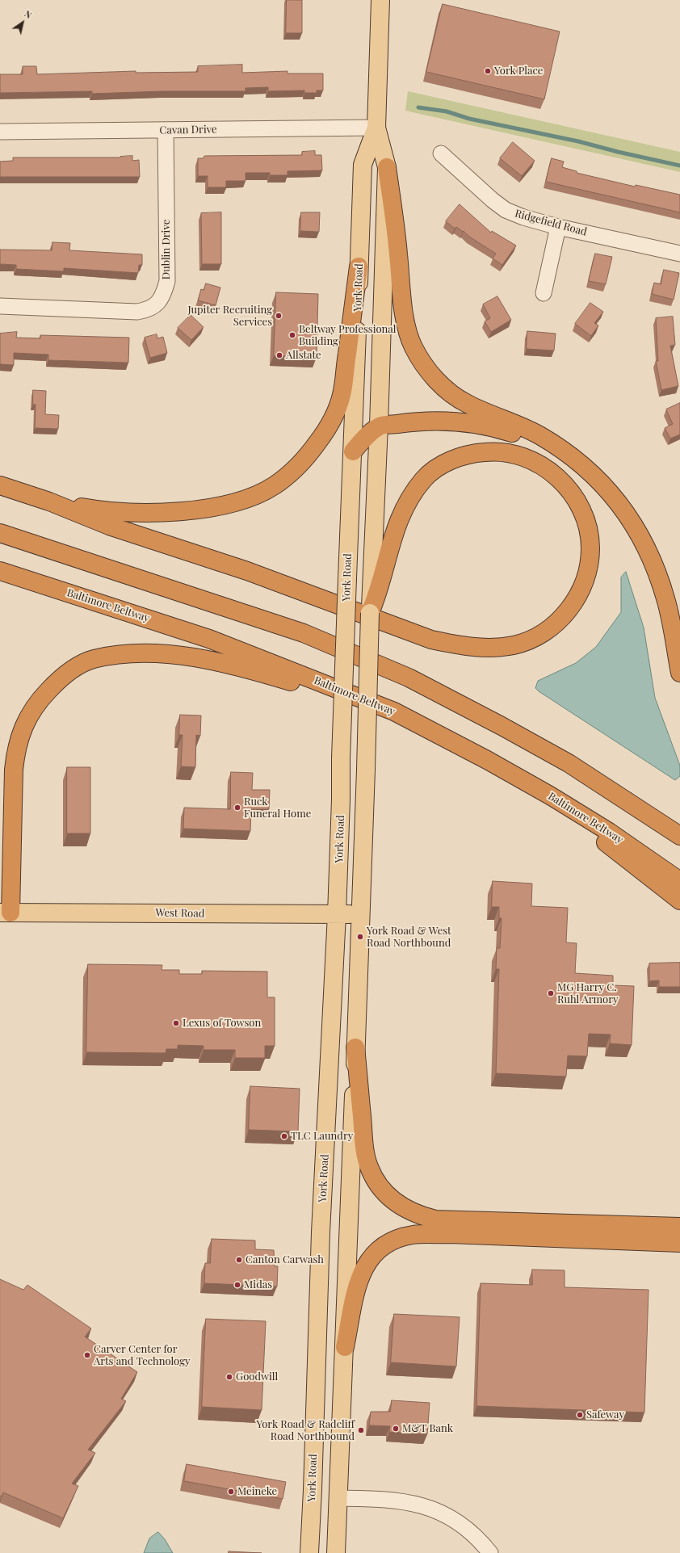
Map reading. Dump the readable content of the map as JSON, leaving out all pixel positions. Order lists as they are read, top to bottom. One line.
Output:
{"streets":{"highway":["Baltimore Beltway"],"main road":["York Road","West Road"],"street":["Cavan Drive","Ridgefield Road","Dublin Drive"]},"crossings":[["Cavan Drive","Dublin Drive"],["Cavan Drive","York Road"],["York Road","West Road"]],"places":["York Place","Jupiter Recruiting Services","Beltway Professional Building","Allstate","Ruck Funeral Home","York Road & West Road Northbound","MG Harry C. Ruhl Armory","Lexus of Towson","TLC Laundry","Canton Carwash","Midas","Carver Center for Arts and Technology","Goodwill","Safeway","M&T Bank","York Road & Radcliff Road Northbound","Meineke"],"north":"top right"}
